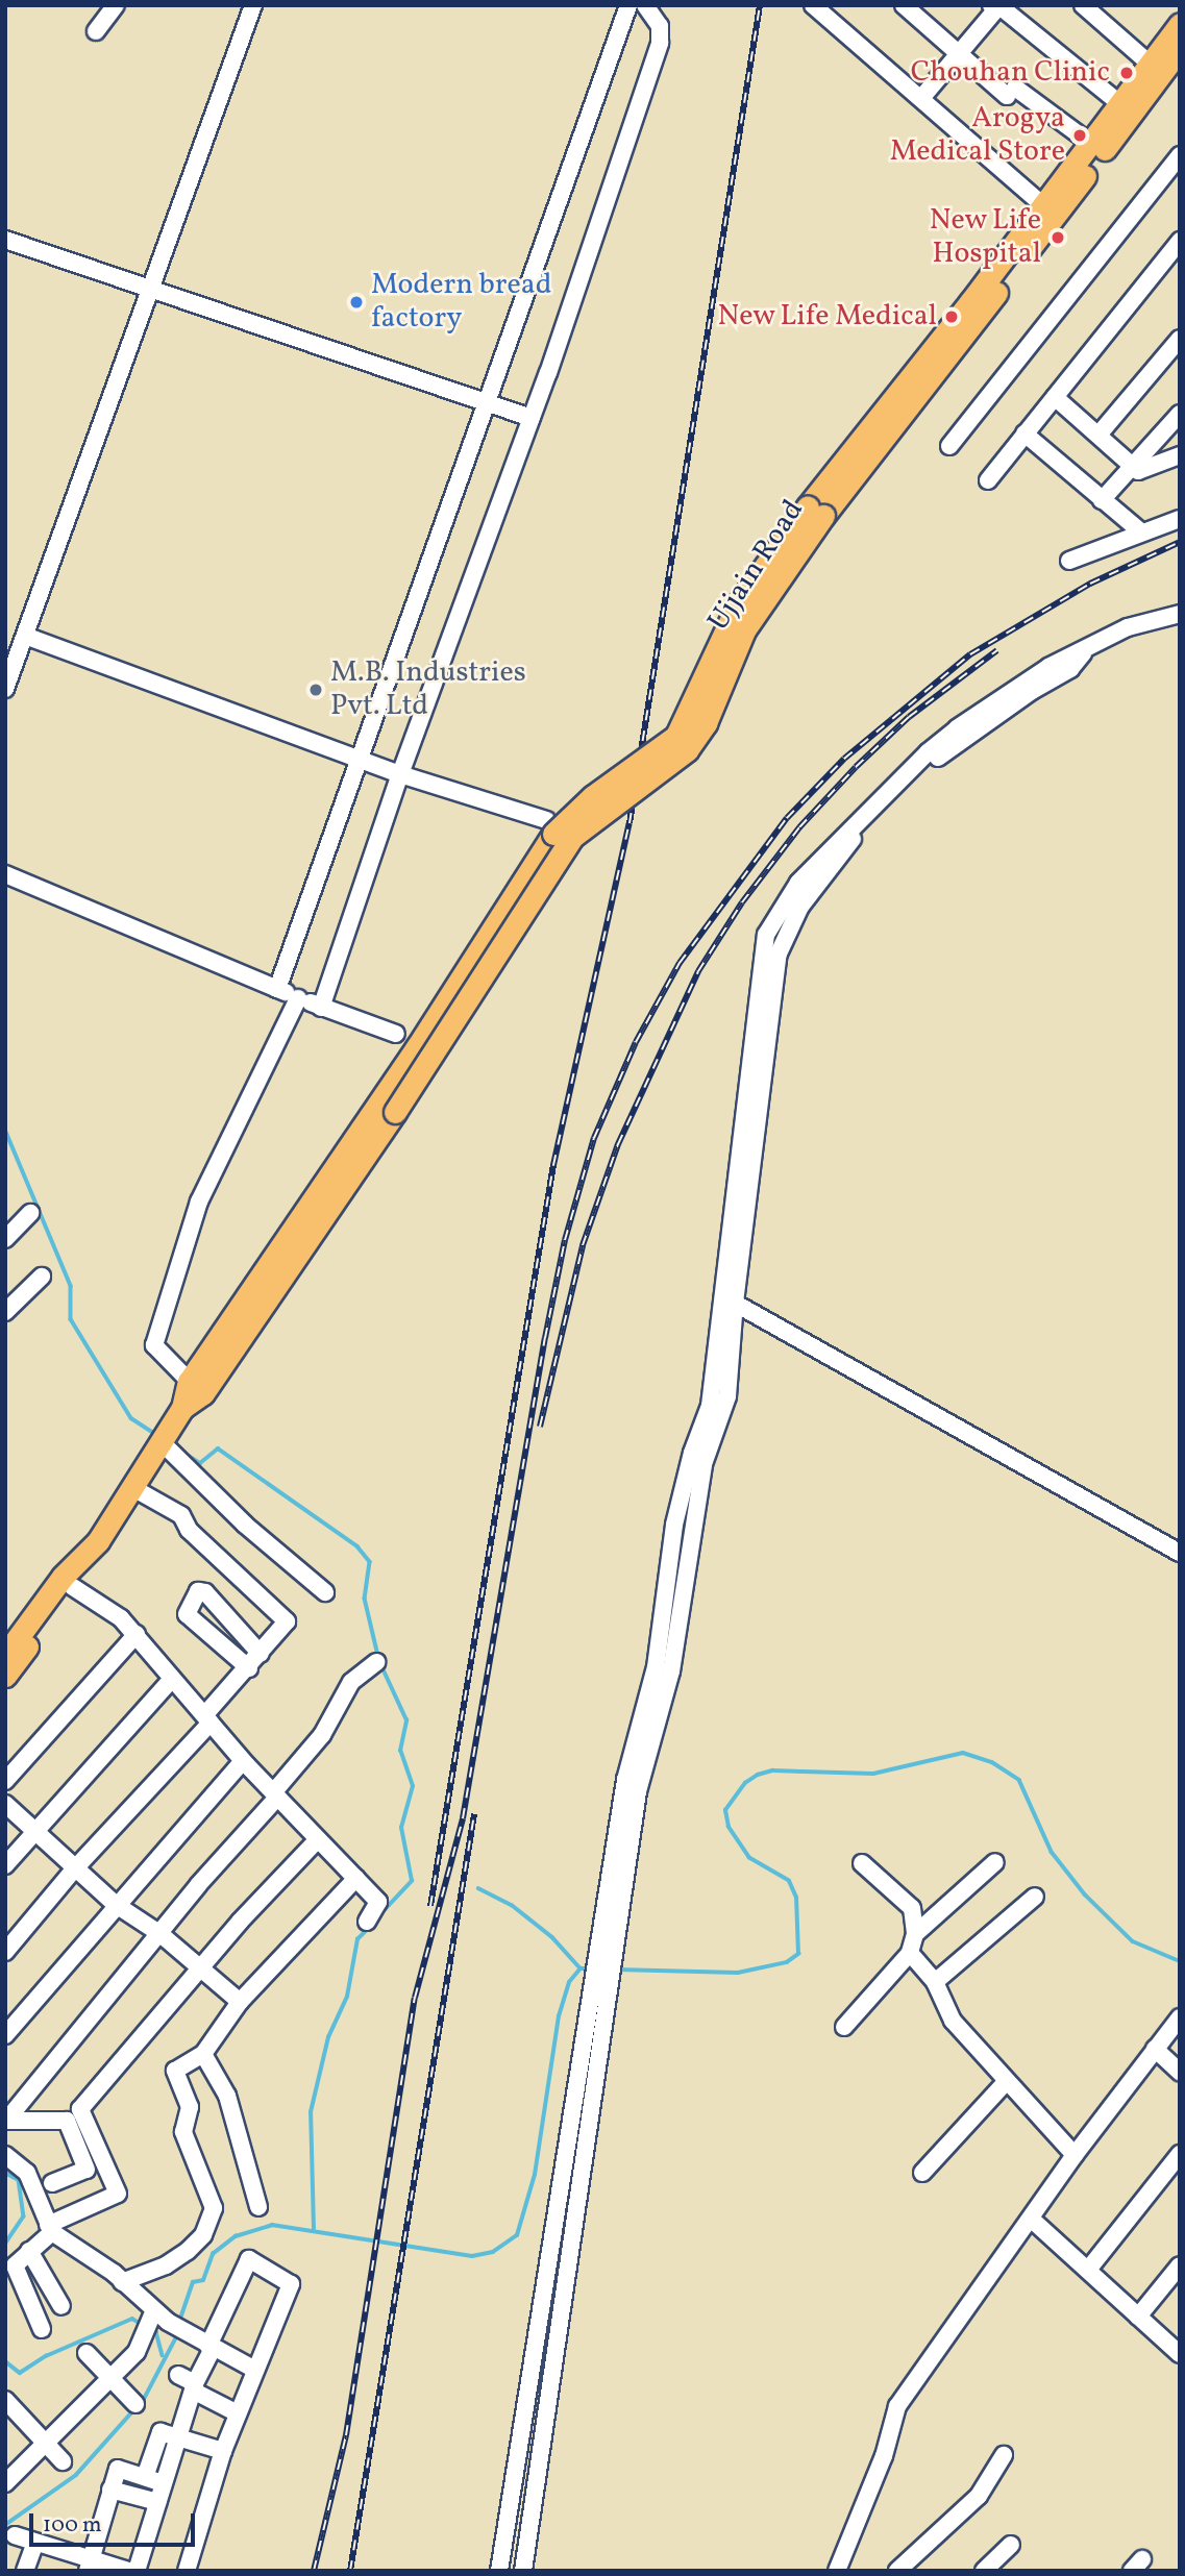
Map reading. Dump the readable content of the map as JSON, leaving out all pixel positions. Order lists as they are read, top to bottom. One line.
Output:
{"streets":{"main road":["Ujjain Road"]},"places":["Chouhan Clinic","Arogya Medical Store","New Life Hospital","Modern bread factory","New Life Medical","M.B. Industries Pvt. Ltd"],"scale_bar":"100 m"}
